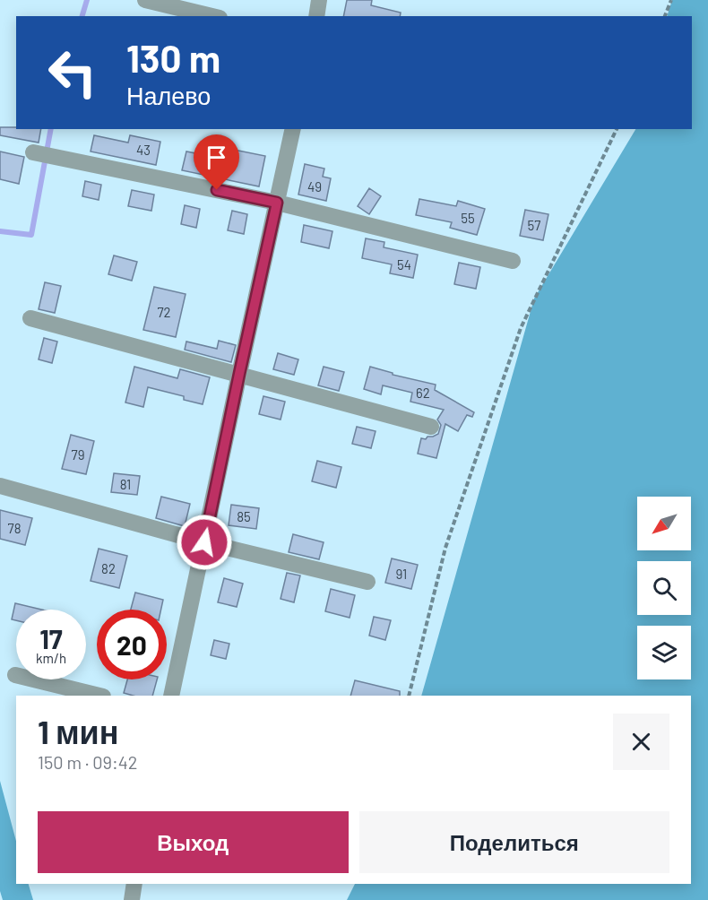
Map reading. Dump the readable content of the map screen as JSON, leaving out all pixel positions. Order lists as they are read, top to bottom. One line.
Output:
{"house_numbers":["43","49","55","57","54","72","62","79","81","85","78","82","91"],"north":"bottom left","page":{"turn":["130 m","Налево"],"speed":"17 km/h","limit":"20","heading":["1 мин","150 m · 09:42"],"buttons":["Выход","Поделиться"]}}
